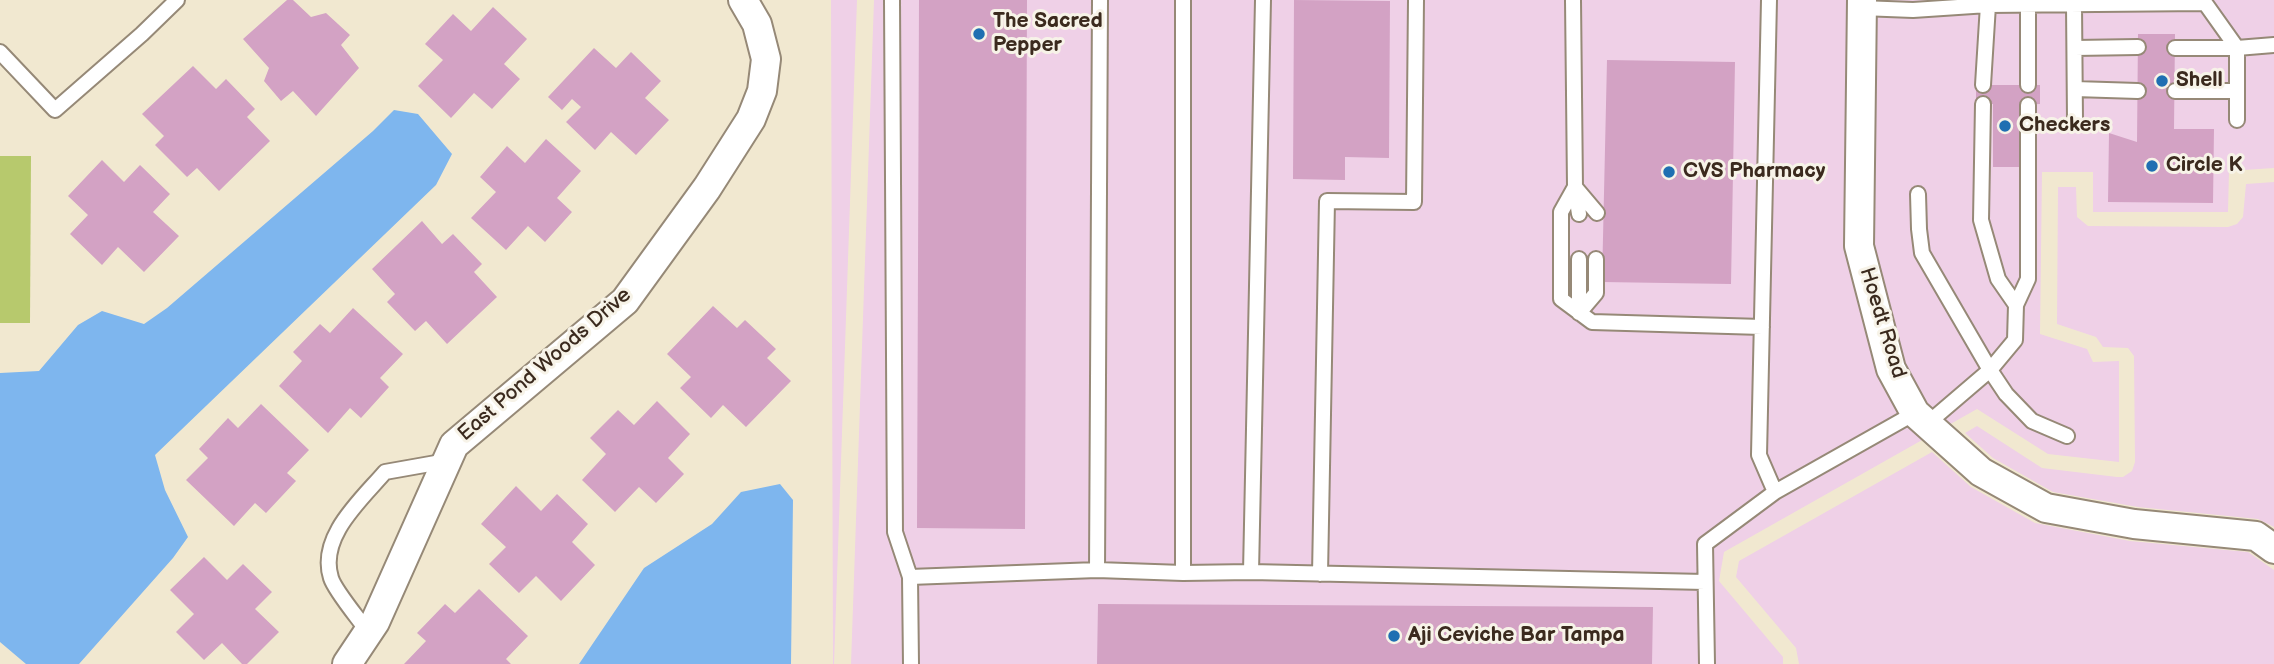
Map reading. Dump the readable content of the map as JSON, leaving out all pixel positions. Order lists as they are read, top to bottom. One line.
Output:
{"streets":{"street":["Hoedt Road","East Pond Woods Drive"]},"places":["The Sacred Pepper","Shell","Checkers","Circle K","CVS Pharmacy","Aji Ceviche Bar Tampa"]}
